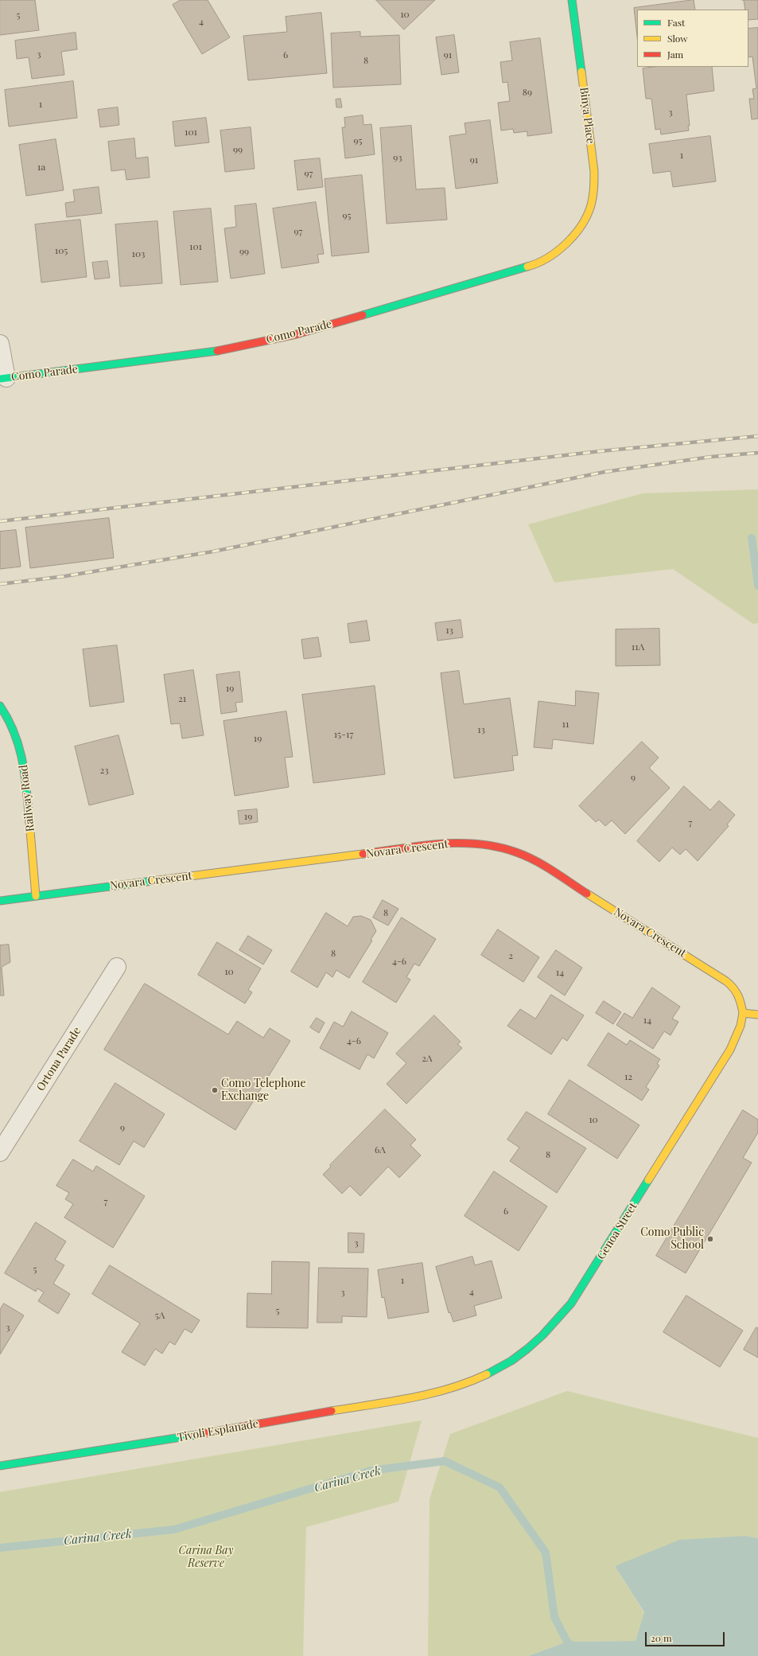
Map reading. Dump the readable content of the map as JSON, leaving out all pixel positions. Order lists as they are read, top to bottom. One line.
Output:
{"streets":{"street":["Binya Place","Como Parade","Railway Road","Novara Crescent","Ortona Parade","Genoa Street","Tivoli Esplanade"]},"crossings":[["Binya Place","Como Parade"],["Railway Road","Novara Crescent"],["Novara Crescent","Genoa Street"],["Genoa Street","Tivoli Esplanade"]],"water":["Carina Creek"],"parks":["Carina Bay Reserve"],"places":["Como Telephone Exchange","Como Public School"],"house_numbers":["10","5","4","3","6","91","8","89","1","3","101","95","99","1","93","91","1a","97","95","97","101","105","99","103","13","11A","19","21","11","13","15-17","19","23","9","19","7","8","8","2","4-6","10","14","14","4-6","2A","12","10","9","6A","8","7","6","3","5","1","4","3","5","5A","3"],"legend":["Fast","Slow","Jam"],"scale_bar":"20 m"}
